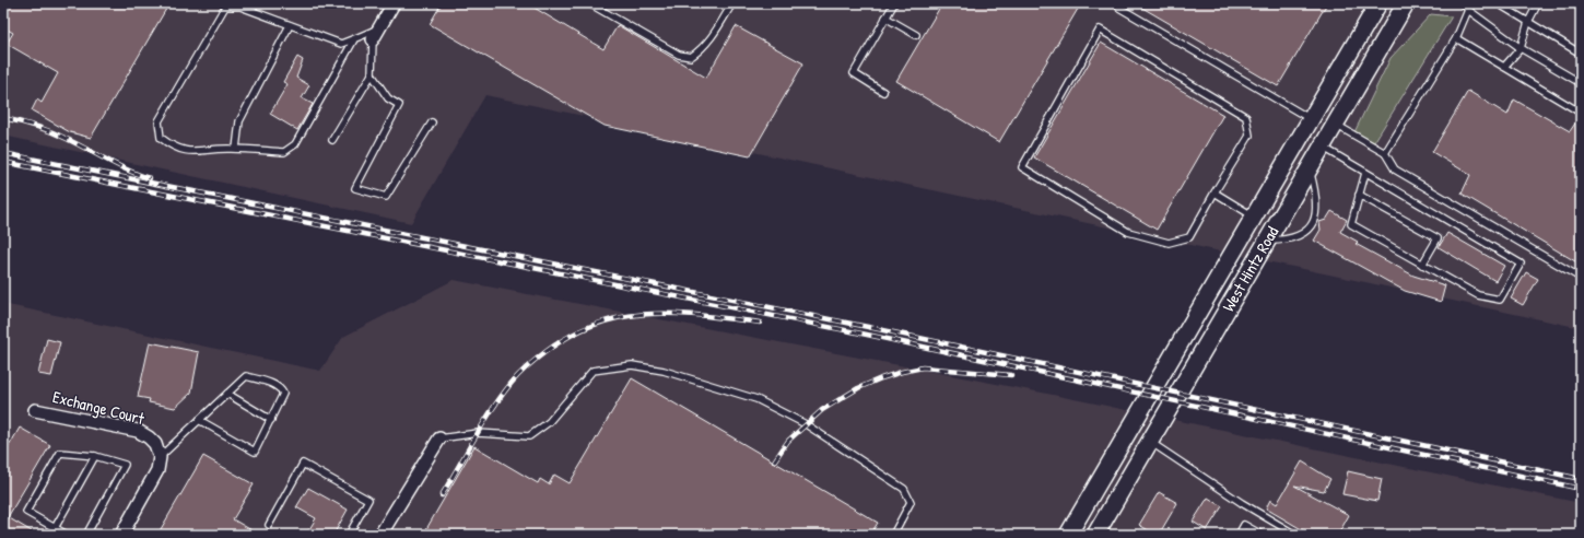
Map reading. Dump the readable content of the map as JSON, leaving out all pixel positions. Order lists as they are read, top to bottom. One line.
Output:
{"streets":{"main road":["West Hintz Road"],"street":["Exchange Court"]}}
